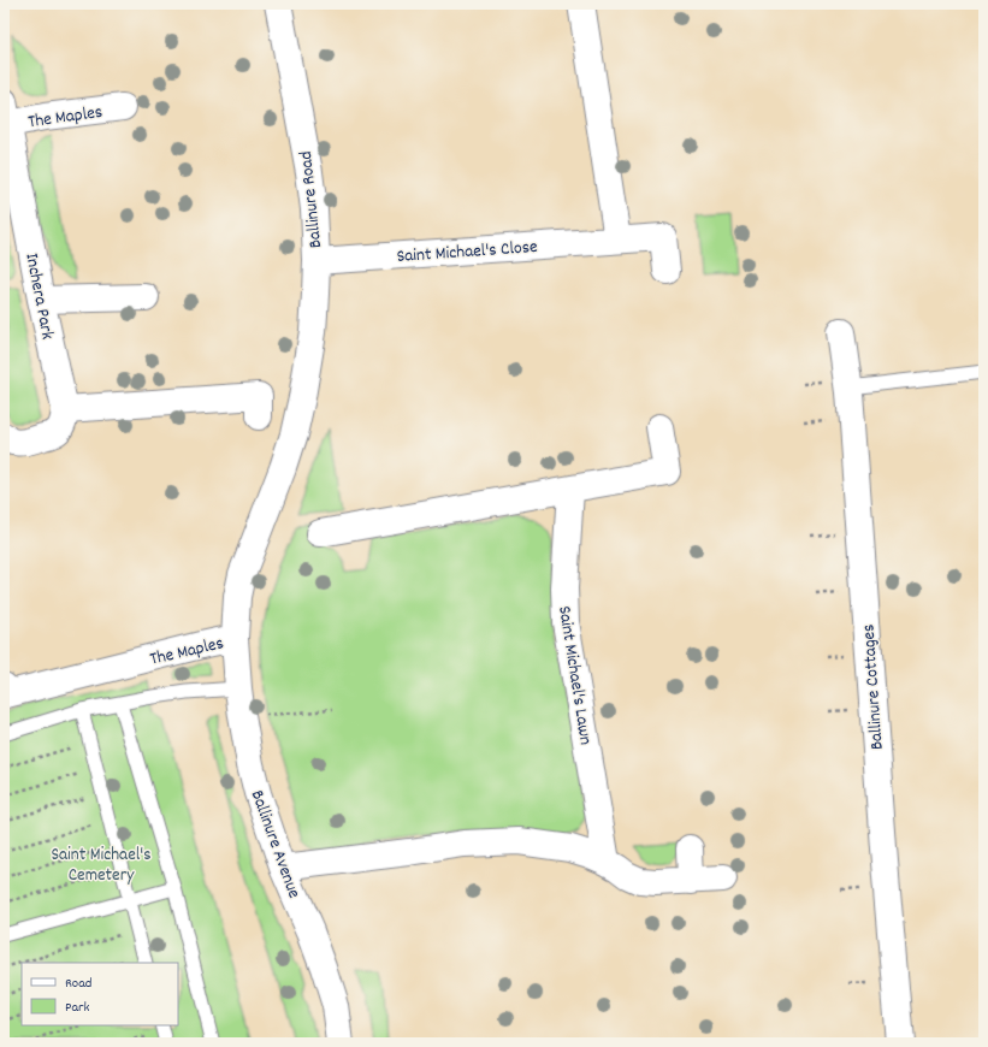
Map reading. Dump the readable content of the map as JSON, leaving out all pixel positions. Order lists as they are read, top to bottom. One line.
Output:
{"streets":{"street":["The Maples","Ballinure Road","Saint Michael's Close","Inchera Park","Saint Michael's Lawn","Ballinure Cottages","Ballinure Avenue"]},"crossings":[["The Maples","Ballinure Road"],["The Maples","Inchera Park"],["The Maples","Ballinure Avenue"],["Ballinure Road","Saint Michael's Close"]],"parks":["Saint Michael's Cemetery"],"legend":["Road","Park"]}
